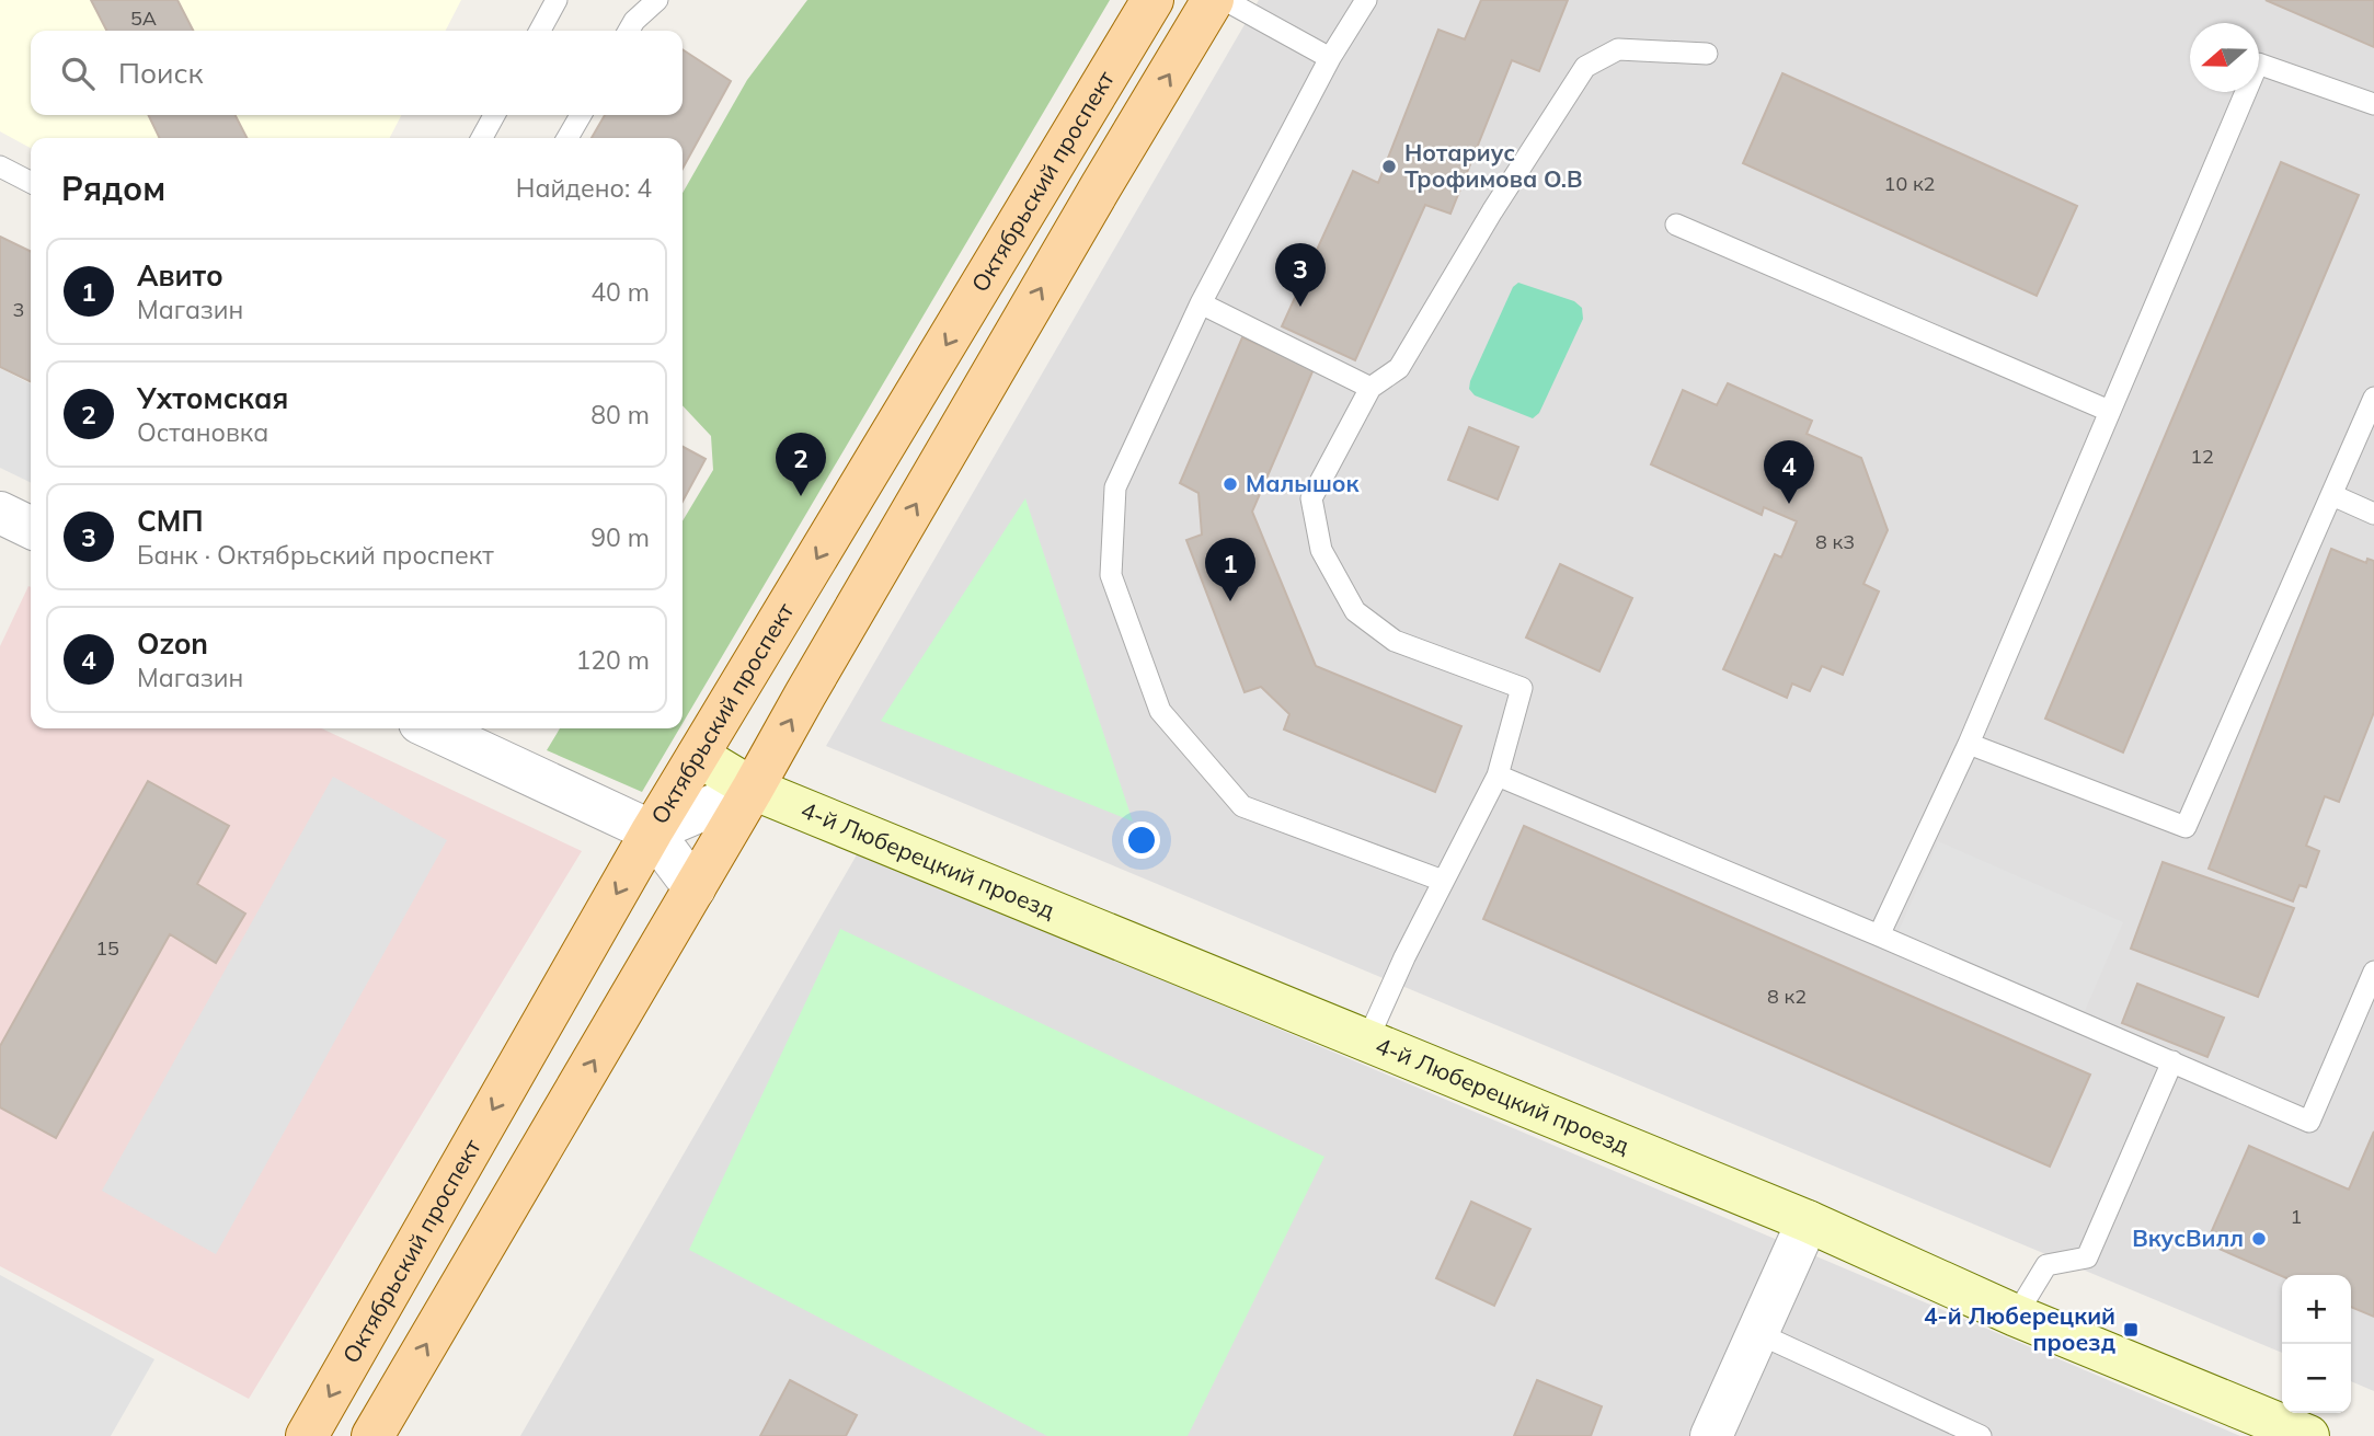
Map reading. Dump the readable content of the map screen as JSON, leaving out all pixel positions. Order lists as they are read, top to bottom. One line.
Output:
{"streets":{"main road":["Октябрьский проспект"],"street":["4-й Люберецкий проезд"]},"crossings":[["Октябрьский проспект","4-й Люберецкий проезд"]],"places":{"other":["Нотариус Трофимова О.В","Малышок","ВкусВилл"],"transit":["4-й Люберецкий проезд"]},"house_numbers":["5А","10 к2","3","12","8 к3","15","8 к2","1"],"north":"left","page":{"search":"Поиск","heading":["Рядом","Найдено: 4"],"list":[{"mark":"1","name":"Авито","note":"Магазин","value":"40 m"},{"mark":"2","name":"Ухтомская","note":"Остановка","value":"80 m"},{"mark":"3","name":"СМП","note":"Банк · Октябрьский проспект","value":"90 m"},{"mark":"4","name":"Ozon","note":"Магазин","value":"120 m"}],"pins":["3","2","4","1"],"map_buttons":["+","−"]}}
